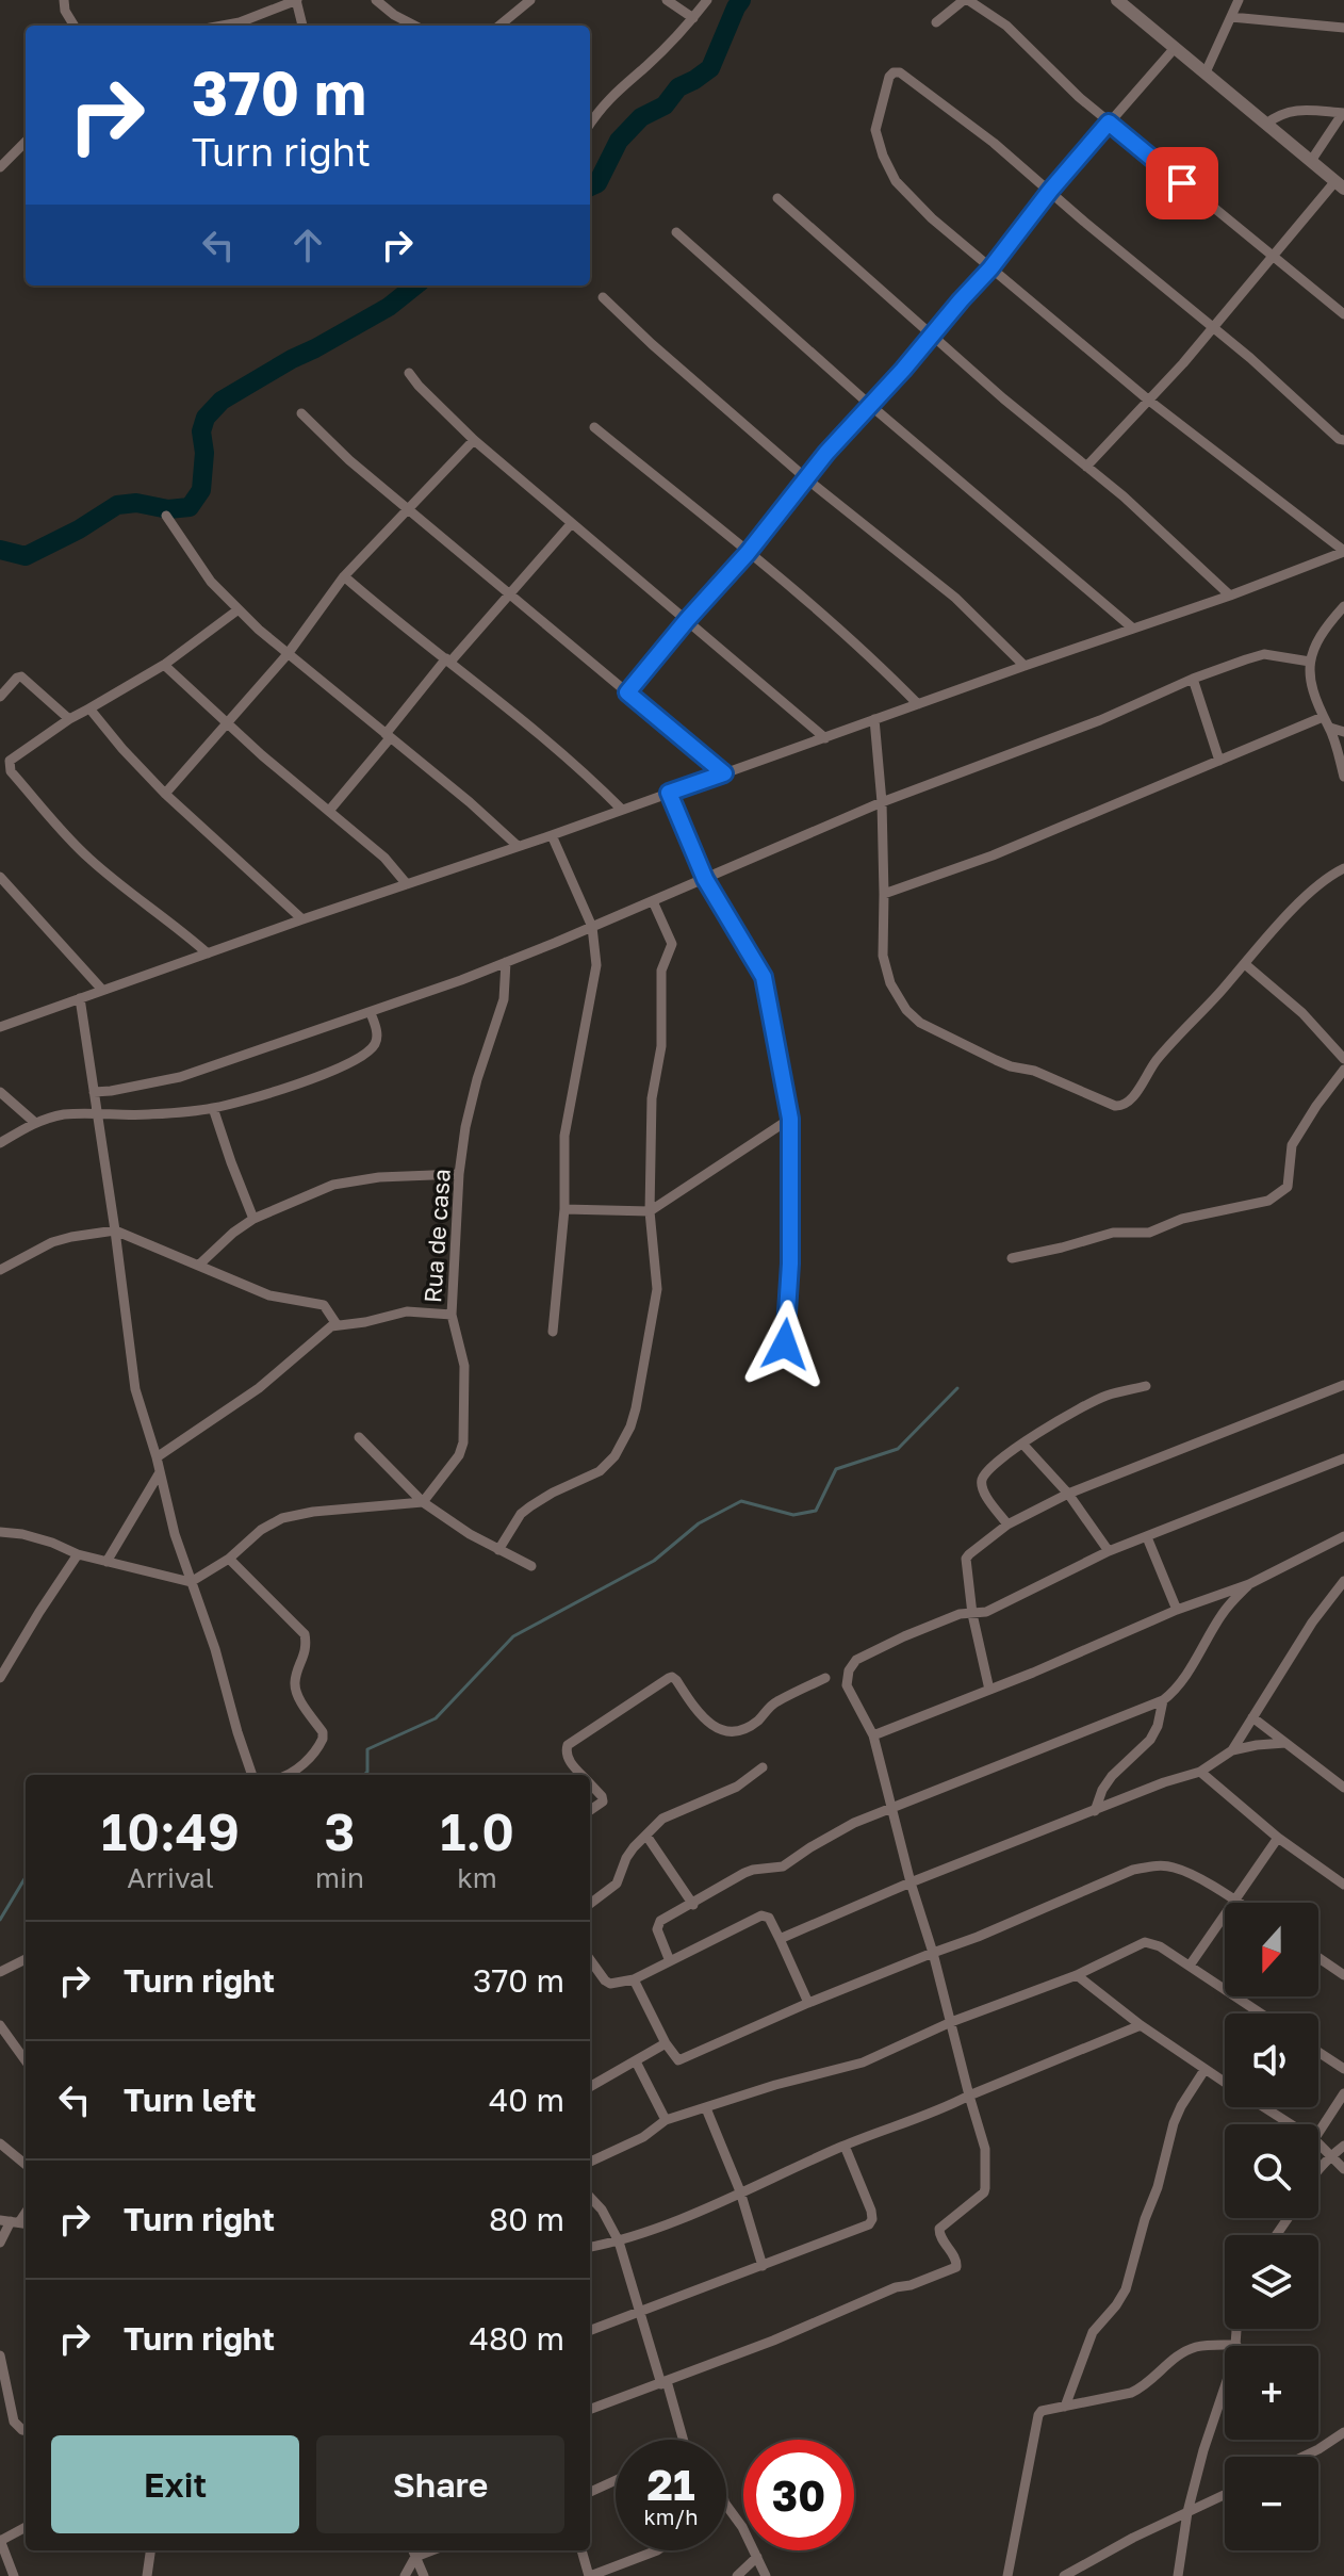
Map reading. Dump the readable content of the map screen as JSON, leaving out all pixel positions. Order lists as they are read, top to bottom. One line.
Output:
{"streets":{"street":["Rua de casa"]},"north":"bottom","page":{"turn":["370 m","Turn right"],"eta":["10:49","Arrival","3","min","1.0","km"],"map_buttons":["+","−"],"list":[{"name":"Turn right","value":"370 m"},{"name":"Turn left","value":"40 m"},{"name":"Turn right","value":"80 m"},{"name":"Turn right","value":"480 m"}],"buttons":["Exit","Share"],"speed":"21 km/h","limit":"30"}}
